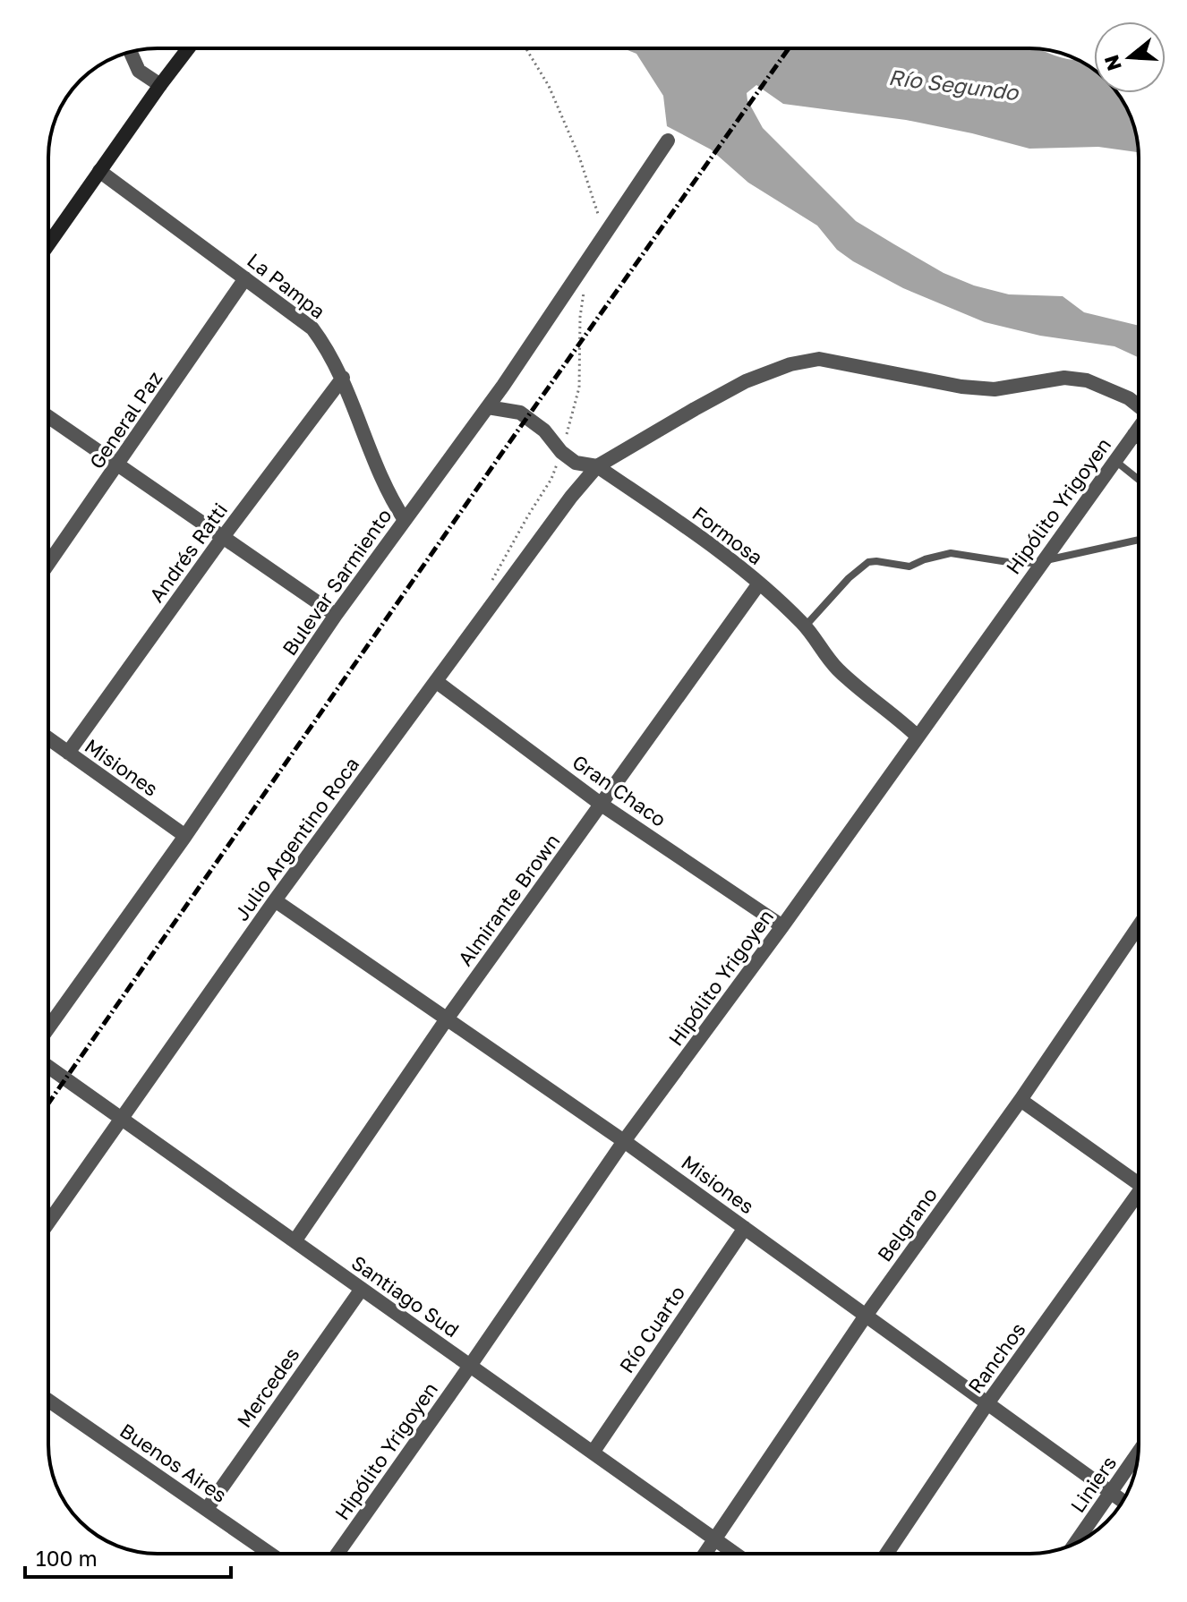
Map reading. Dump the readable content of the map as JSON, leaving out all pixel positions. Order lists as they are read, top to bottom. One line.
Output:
{"streets":{"street":["La Pampa","General Paz","Hipólito Yrigoyen","Formosa","Andrés Ratti","Bulevar Sarmiento","Misiones","Gran Chaco","Julio Argentino Roca","Almirante Brown","Belgrano","Santiago Sud","Río Cuarto","Ranchos","Mercedes","Buenos Aires","Liniers"]},"crossings":[["La Pampa","General Paz"],["La Pampa","Andrés Ratti"],["La Pampa","Bulevar Sarmiento"],["Hipólito Yrigoyen","Formosa"],["Hipólito Yrigoyen","Misiones"],["Hipólito Yrigoyen","Gran Chaco"],["Hipólito Yrigoyen","Santiago Sud"],["Formosa","Bulevar Sarmiento"],["Formosa","Julio Argentino Roca"],["Formosa","Almirante Brown"],["Andrés Ratti","Misiones"],["Bulevar Sarmiento","Misiones"],["Misiones","Julio Argentino Roca"],["Misiones","Almirante Brown"],["Misiones","Belgrano"],["Misiones","Río Cuarto"],["Misiones","Ranchos"],["Misiones","Liniers"],["Gran Chaco","Julio Argentino Roca"],["Gran Chaco","Almirante Brown"],["Julio Argentino Roca","Santiago Sud"],["Almirante Brown","Santiago Sud"],["Belgrano","Santiago Sud"],["Santiago Sud","Río Cuarto"],["Santiago Sud","Mercedes"],["Mercedes","Buenos Aires"]],"water":["Río Segundo"],"scale_bar":"100 m","north":"left"}
